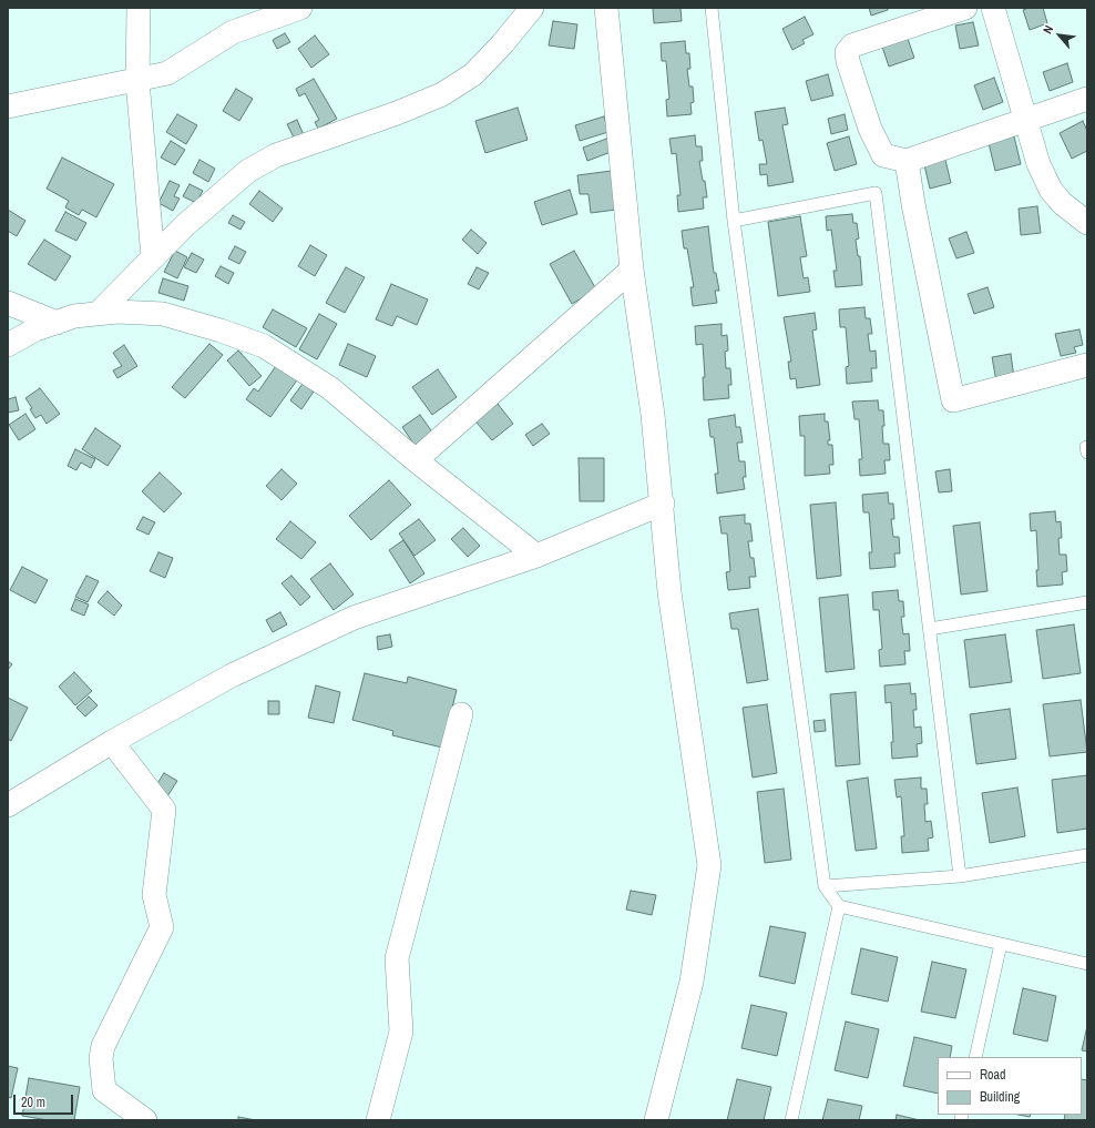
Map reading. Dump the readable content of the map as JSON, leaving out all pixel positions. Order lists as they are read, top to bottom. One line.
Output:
{"legend":["Road","Building"],"scale_bar":"20 m","north":"top left"}
